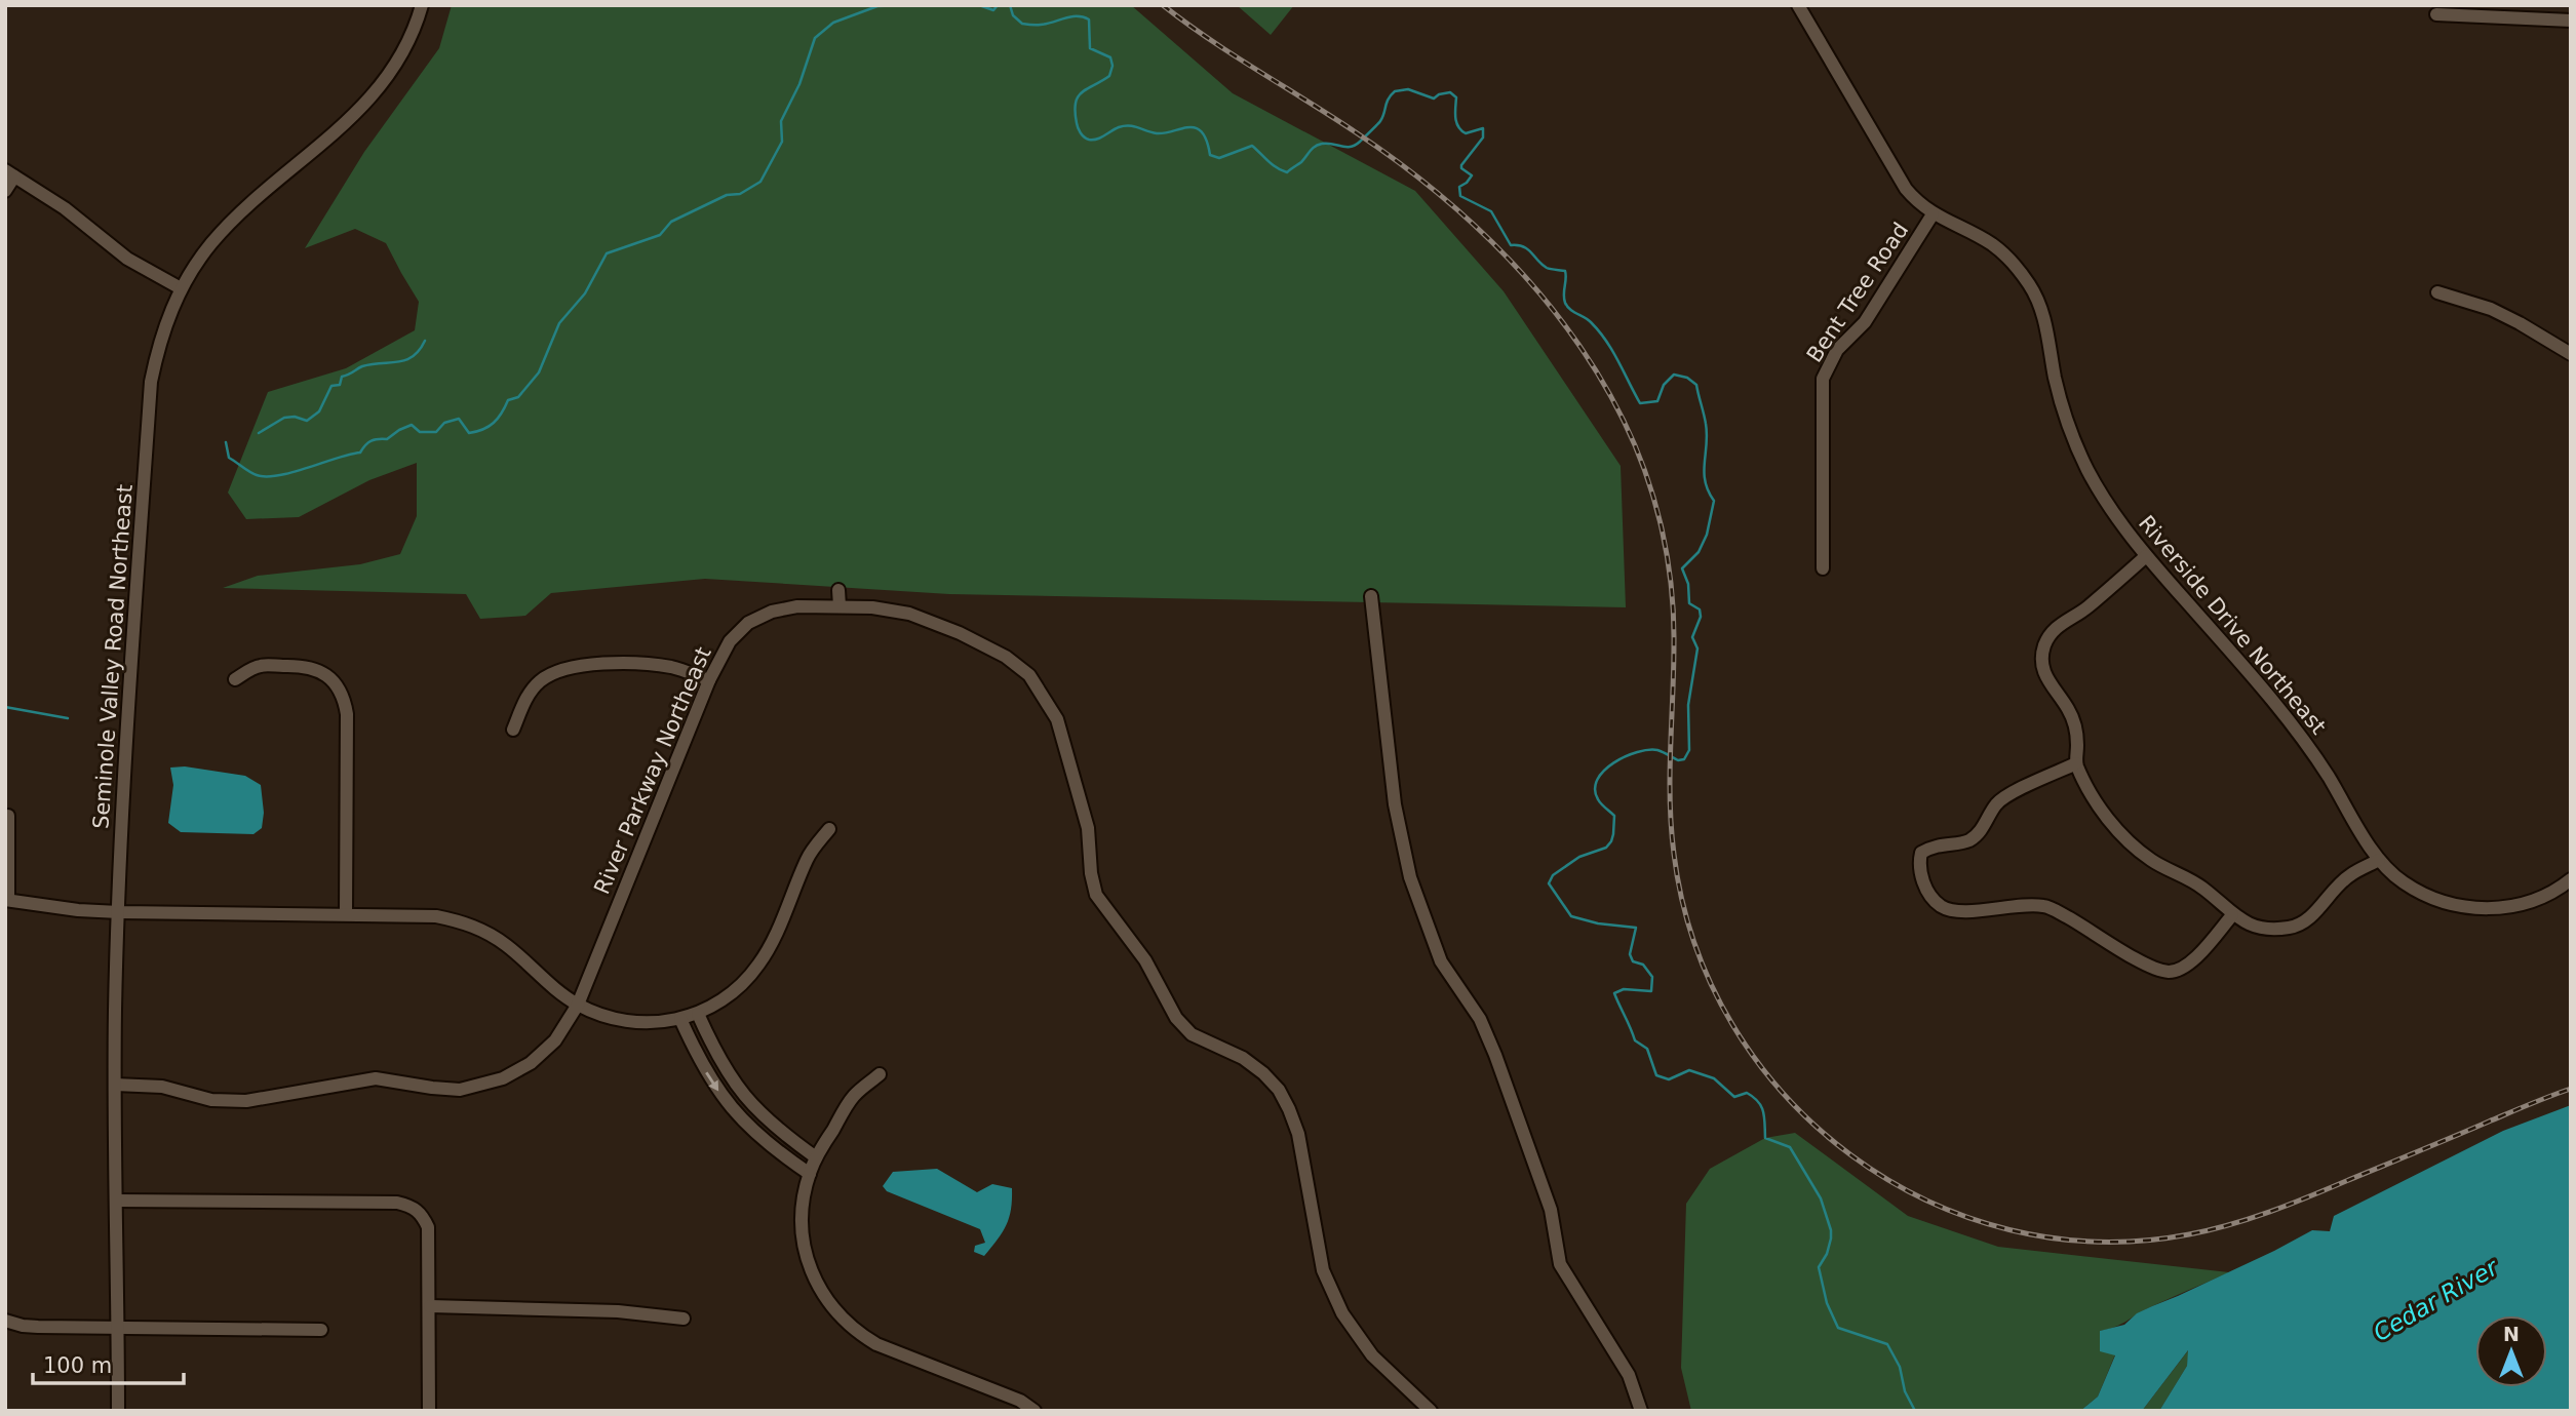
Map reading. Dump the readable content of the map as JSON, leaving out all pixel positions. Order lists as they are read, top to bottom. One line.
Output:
{"streets":{"street":["Bent Tree Road","Riverside Drive Northeast","Seminole Valley Road Northeast","River Parkway Northeast"]},"crossings":[["Bent Tree Road","Riverside Drive Northeast"],["Seminole Valley Road Northeast","River Parkway Northeast"]],"water":["Cedar River"],"scale_bar":"100 m","north":"top"}
